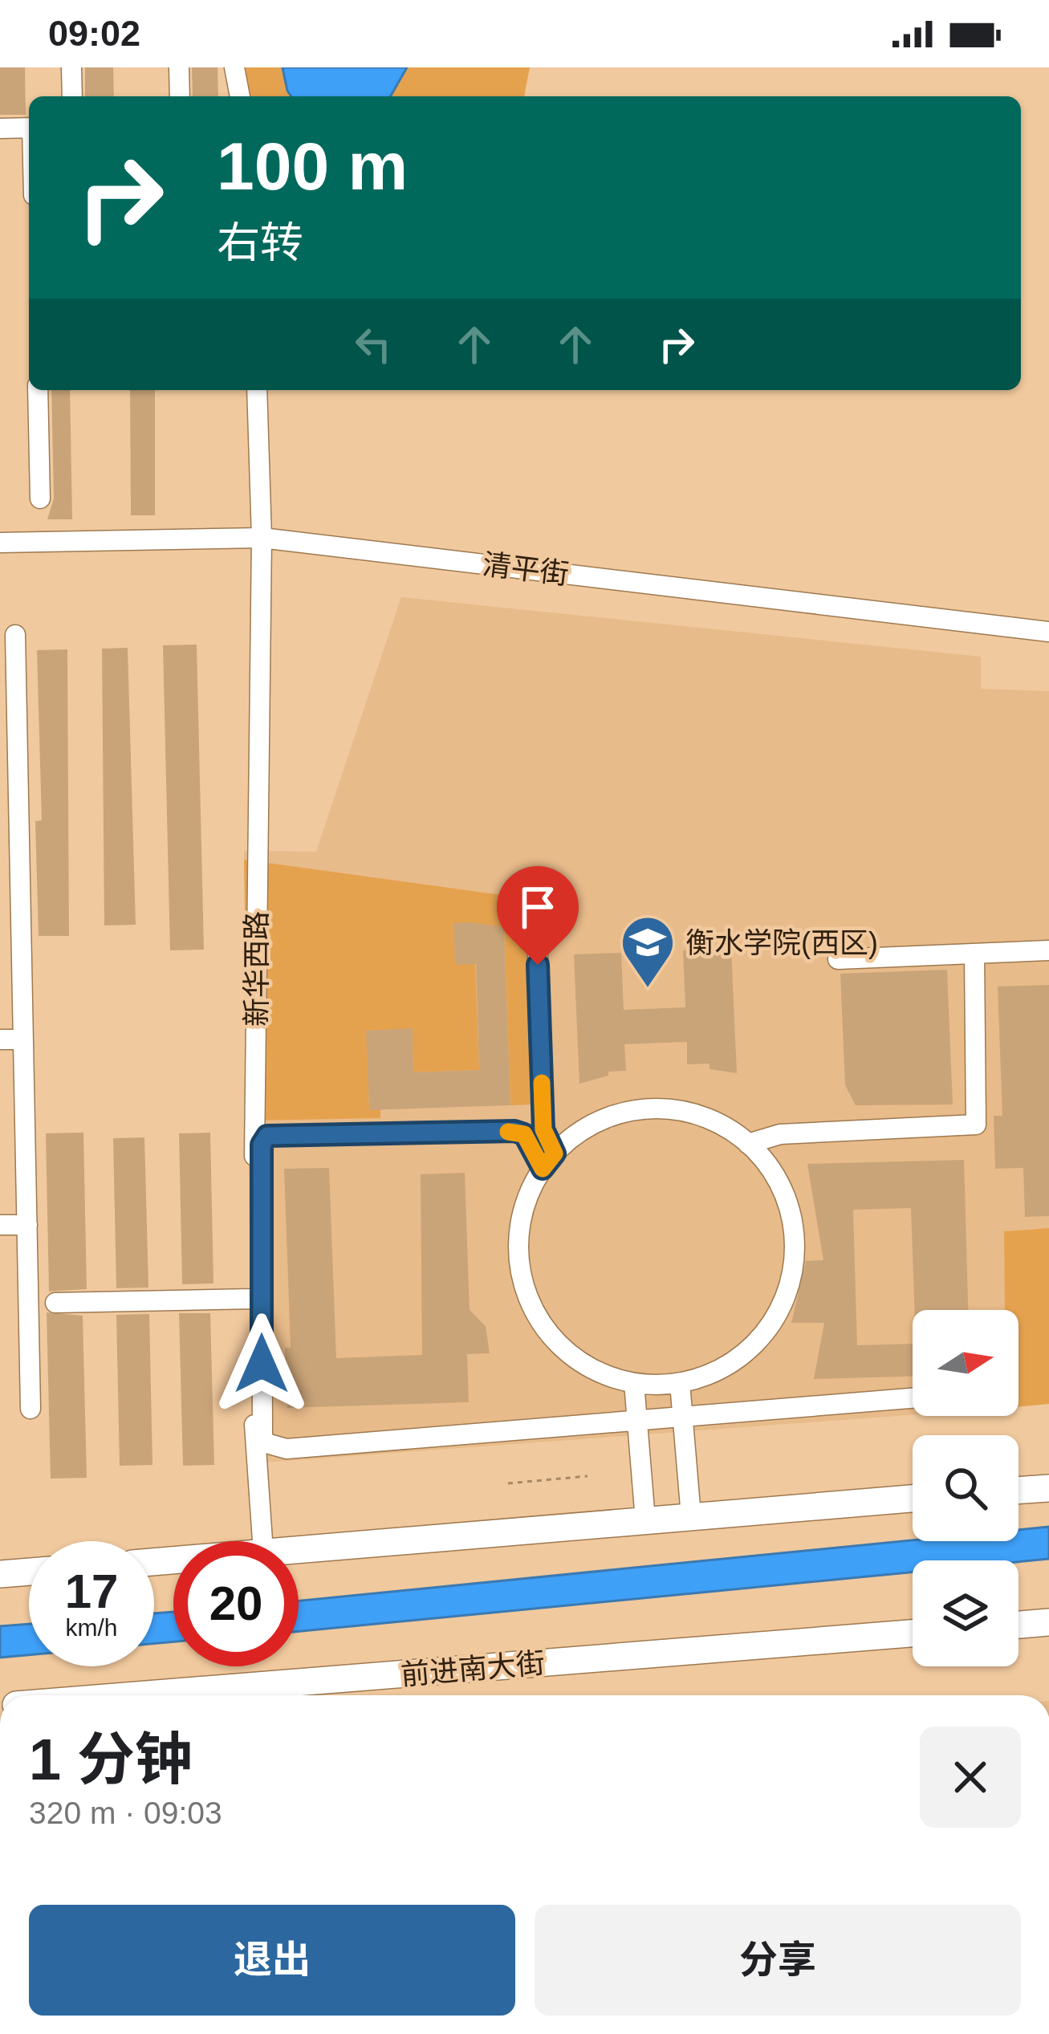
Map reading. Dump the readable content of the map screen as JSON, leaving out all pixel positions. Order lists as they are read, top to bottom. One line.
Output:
{"streets":{"main road":["前进南大街"],"street":["清平街","新华西路"]},"crossings":[["清平街","新华西路"]],"places":{"school or university":["衡水学院(西区)"]},"north":"right","page":{"status":"09:02","turn":["100 m","右转"],"speed":"17 km/h","limit":"20","heading":["1 分钟","320 m · 09:03"],"buttons":["退出","分享"]}}
